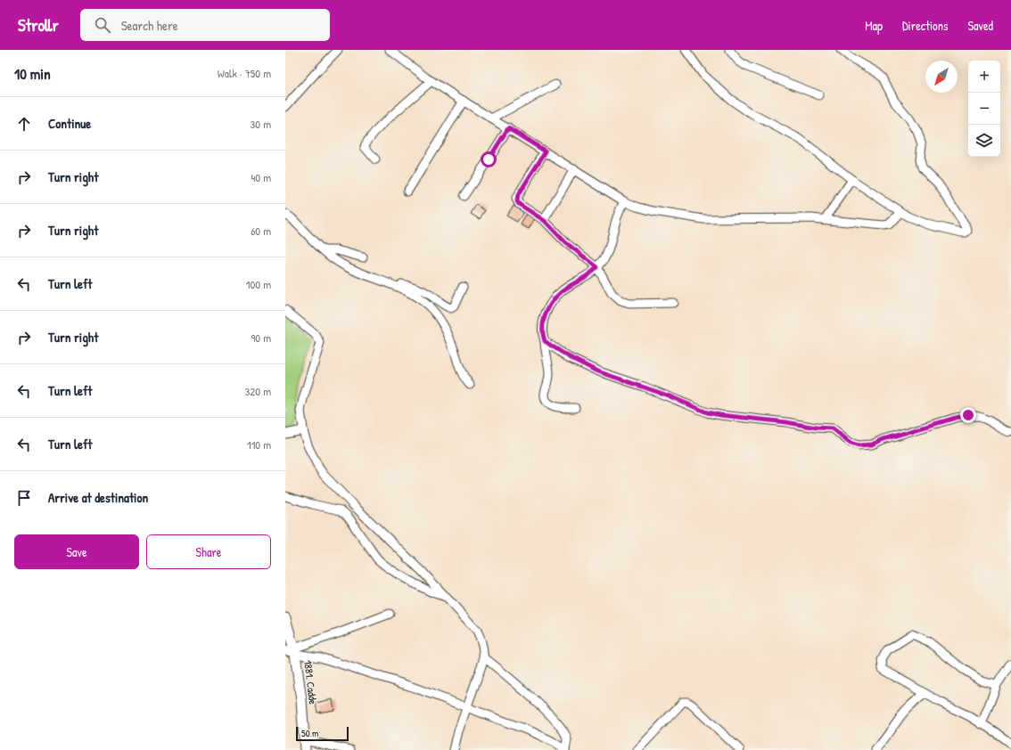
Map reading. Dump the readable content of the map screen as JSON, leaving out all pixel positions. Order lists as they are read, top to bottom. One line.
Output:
{"streets":{"street":["1881. Cadde"]},"scale_bar":"50 m","north":"bottom left","page":{"header":"Strollr","search":"Search here","nav":["Map","Directions","Saved"],"heading":["10 min","Walk · 750 m"],"map_buttons":["+","−"],"list":[["Continue","30 m"],["Turn right","40 m"],["Turn right","60 m"],["Turn left","100 m"],["Turn right","90 m"],["Turn left","320 m"],["Turn left","110 m"],"Arrive at destination"],"buttons":["Save","Share"],"scale":"50 m"}}
